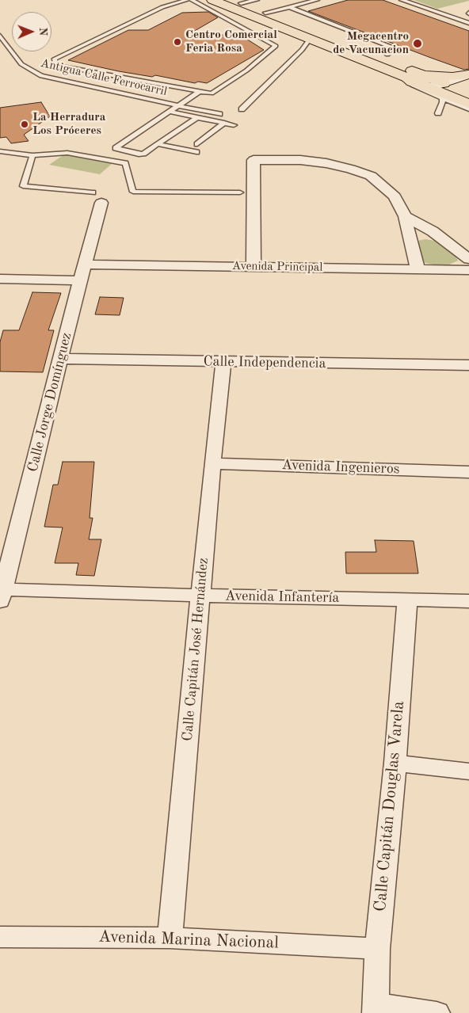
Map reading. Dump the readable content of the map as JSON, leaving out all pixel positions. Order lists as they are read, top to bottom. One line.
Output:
{"streets":{"street":["Avenida Principal","Calle Independencia","Calle Jorge Domínguez","Avenida Ingenieros","Avenida Infantería","Calle Capitán José Hernández","Calle Capitán Douglas Varela","Avenida Marina Nacional"],"lane":["Antigua Calle Ferrocarril"]},"crossings":[["Avenida Principal","Calle Jorge Domínguez"],["Calle Independencia","Calle Jorge Domínguez"],["Calle Independencia","Calle Capitán José Hernández"],["Calle Jorge Domínguez","Avenida Infantería"],["Avenida Ingenieros","Calle Capitán José Hernández"],["Avenida Infantería","Calle Capitán José Hernández"],["Avenida Infantería","Calle Capitán Douglas Varela"],["Calle Capitán José Hernández","Avenida Marina Nacional"],["Calle Capitán Douglas Varela","Avenida Marina Nacional"]],"places":["Centro Comercial Feria Rosa","Megacentro de Vacunacion","La Herradura Los Próceres"],"north":"right"}
